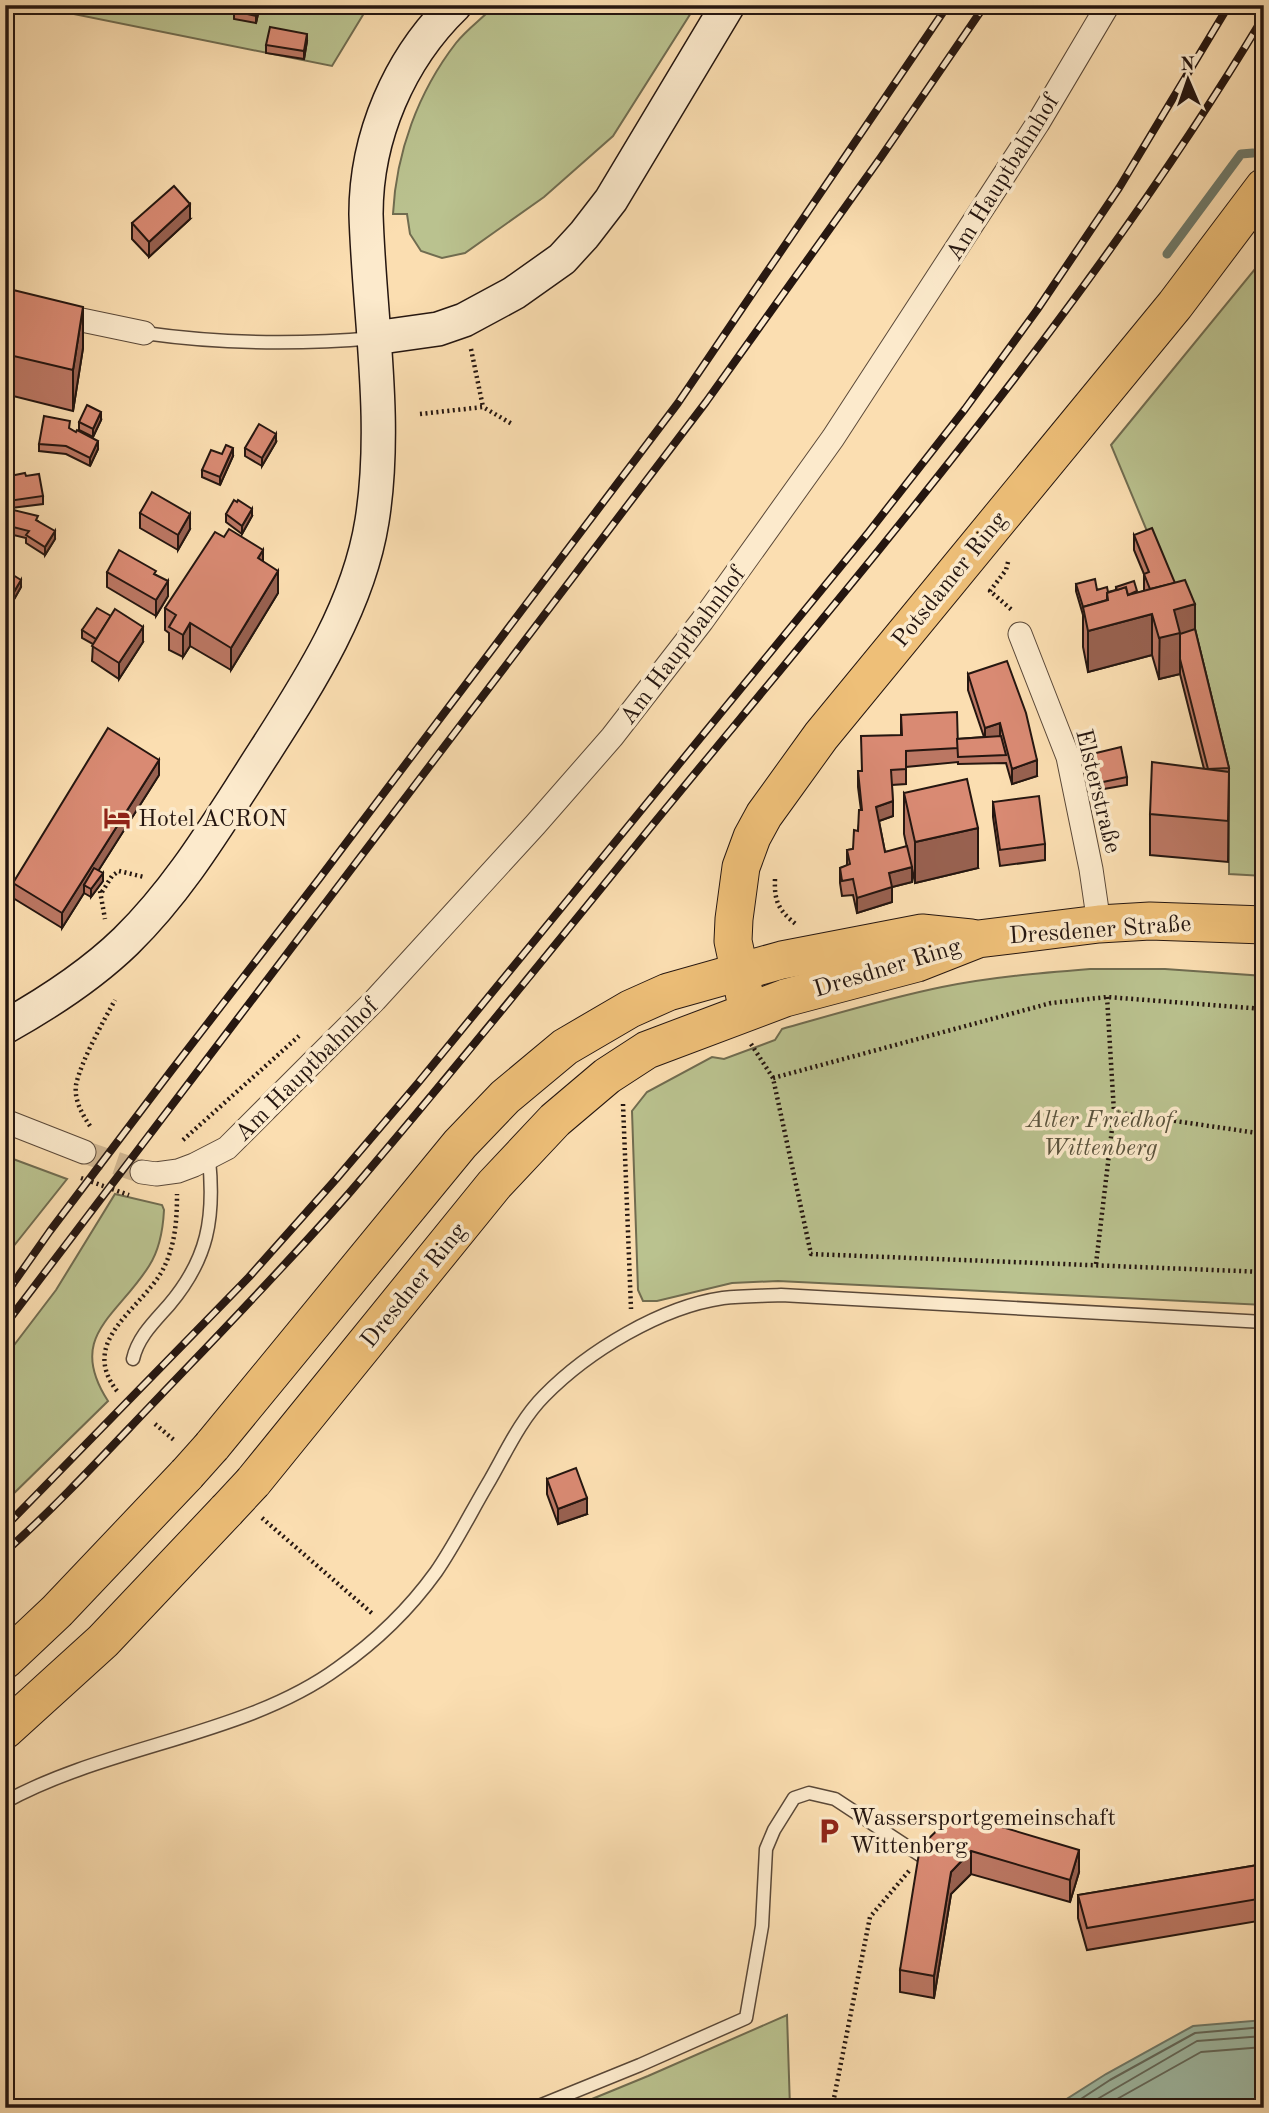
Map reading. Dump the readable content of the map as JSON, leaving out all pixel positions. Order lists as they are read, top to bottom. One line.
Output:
{"streets":{"main road":["Potsdamer Ring","Dresdener Straße","Dresdner Ring"],"street":["Am Hauptbahnhof","Elsterstraße"]},"crossings":[["Potsdamer Ring","Dresdner Ring"],["Elsterstraße","Dresdener Straße"],["Dresdener Straße","Dresdner Ring"]],"parks":["Alter Friedhof Wittenberg"],"places":{"hotel":["Hotel ACRON"],"parking":["Wassersportgemeinschaft Wittenberg"]},"north":"top"}
